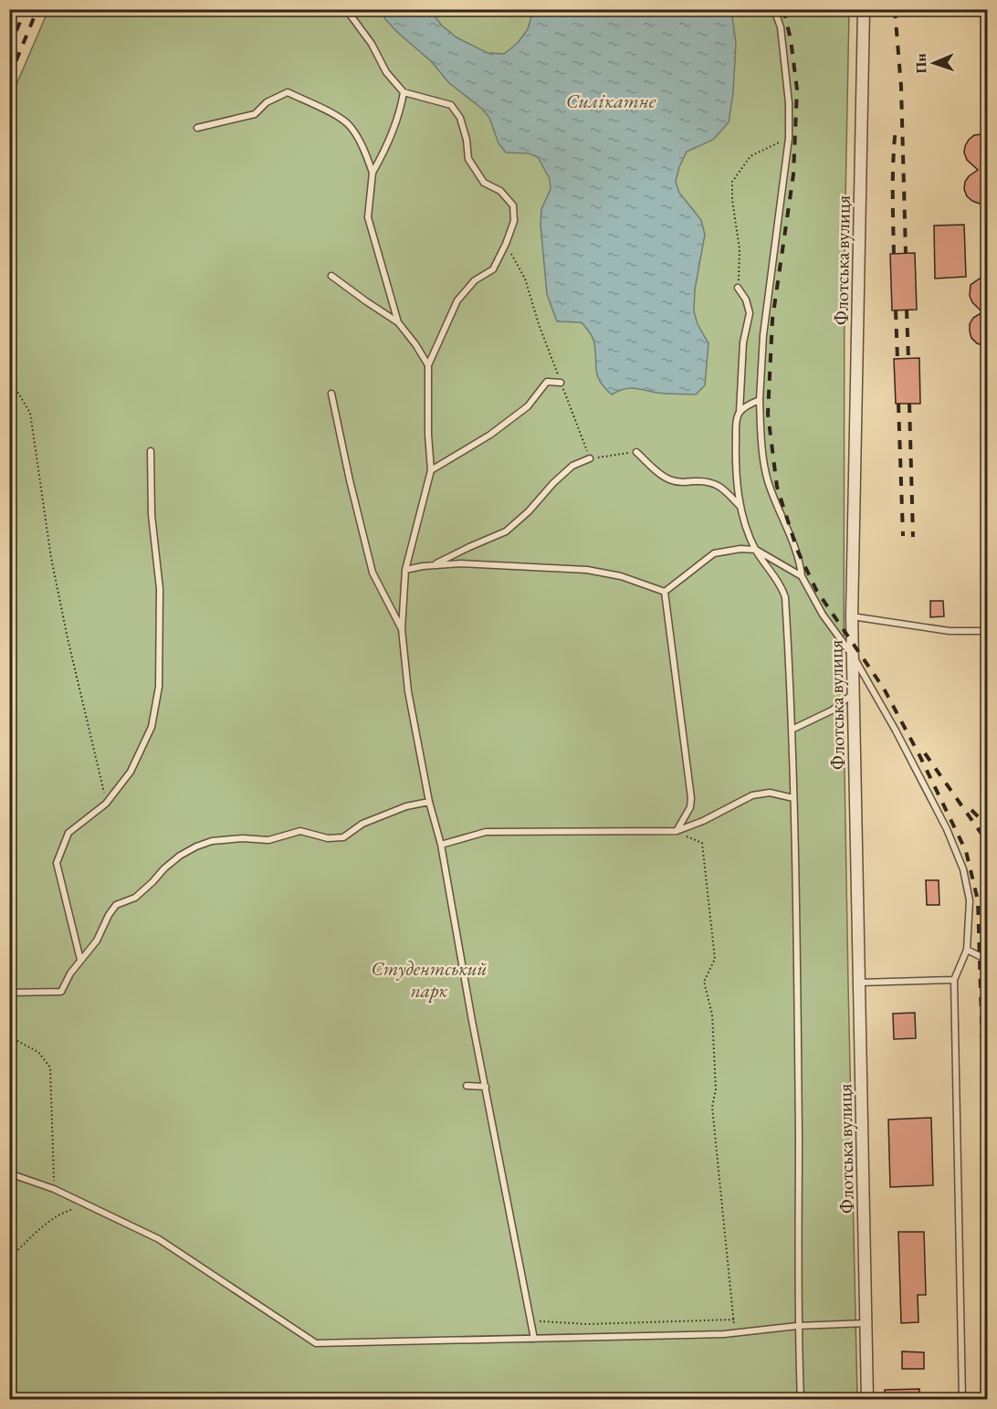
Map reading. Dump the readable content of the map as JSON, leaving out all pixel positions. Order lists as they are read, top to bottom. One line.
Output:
{"streets":{"street":["Флотська вулиця"]},"water":["Силікатне"],"parks":["Студентський парк"],"north":"left"}
